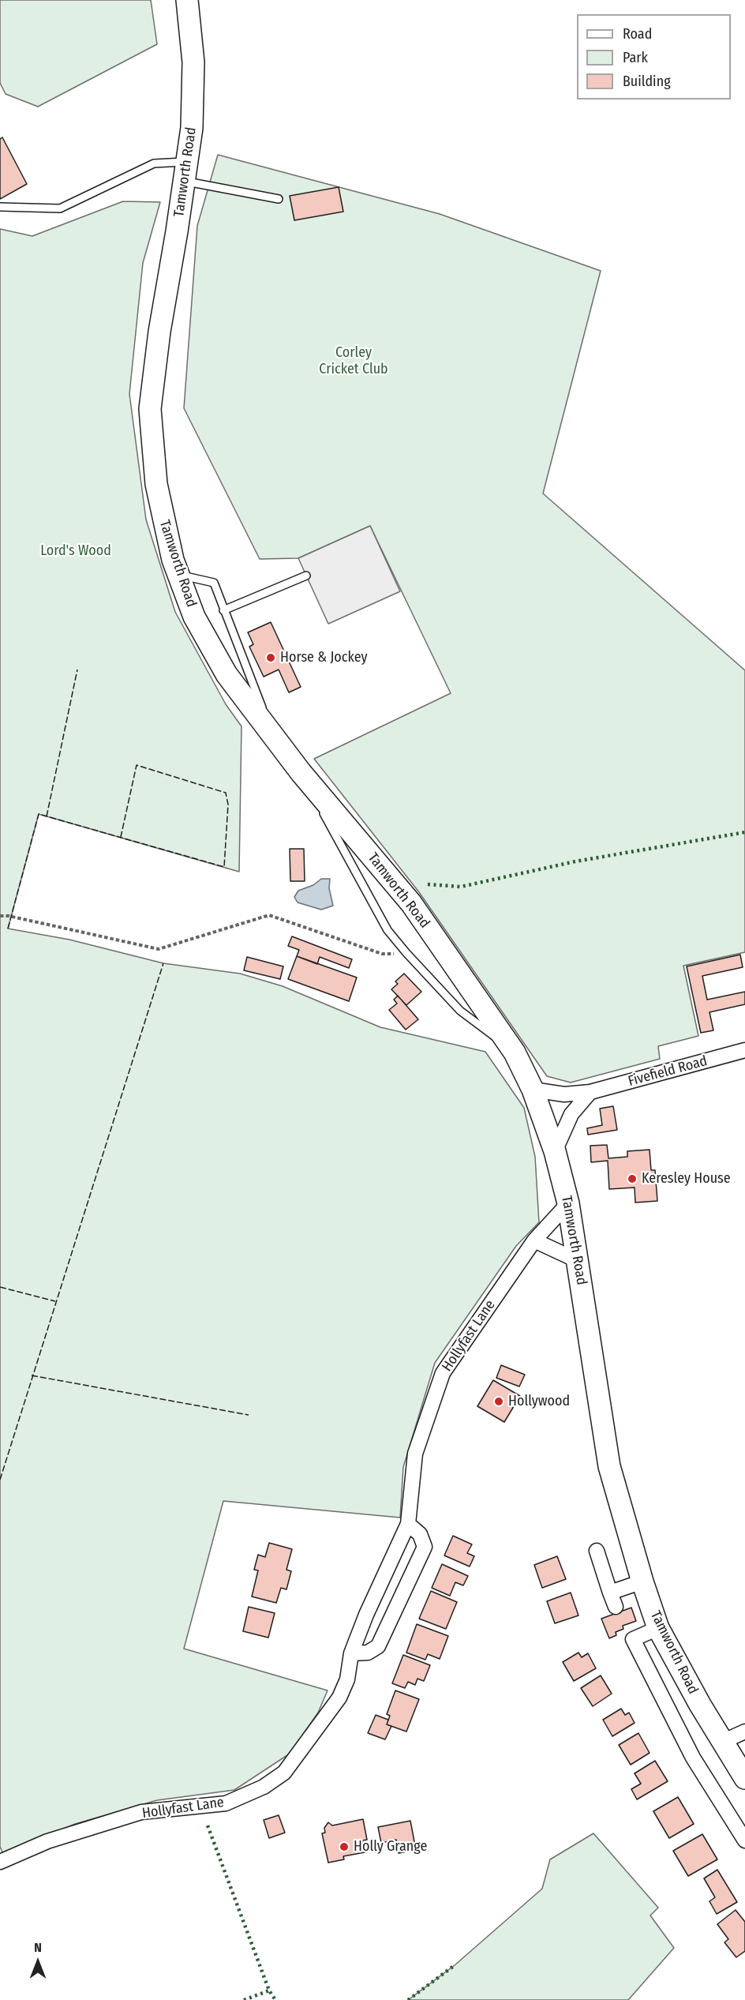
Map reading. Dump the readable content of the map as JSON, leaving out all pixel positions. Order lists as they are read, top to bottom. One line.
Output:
{"streets":{"main road":["Tamworth Road"],"street":["Fivefield Road","Hollyfast Lane"]},"crossings":[["Tamworth Road","Fivefield Road"],["Tamworth Road","Hollyfast Lane"]],"parks":["Corley Cricket Club","Lord's Wood"],"places":["Horse & Jockey","Keresley House","Hollywood","Holly Grange"],"legend":["Road","Park","Building"],"north":"top"}
